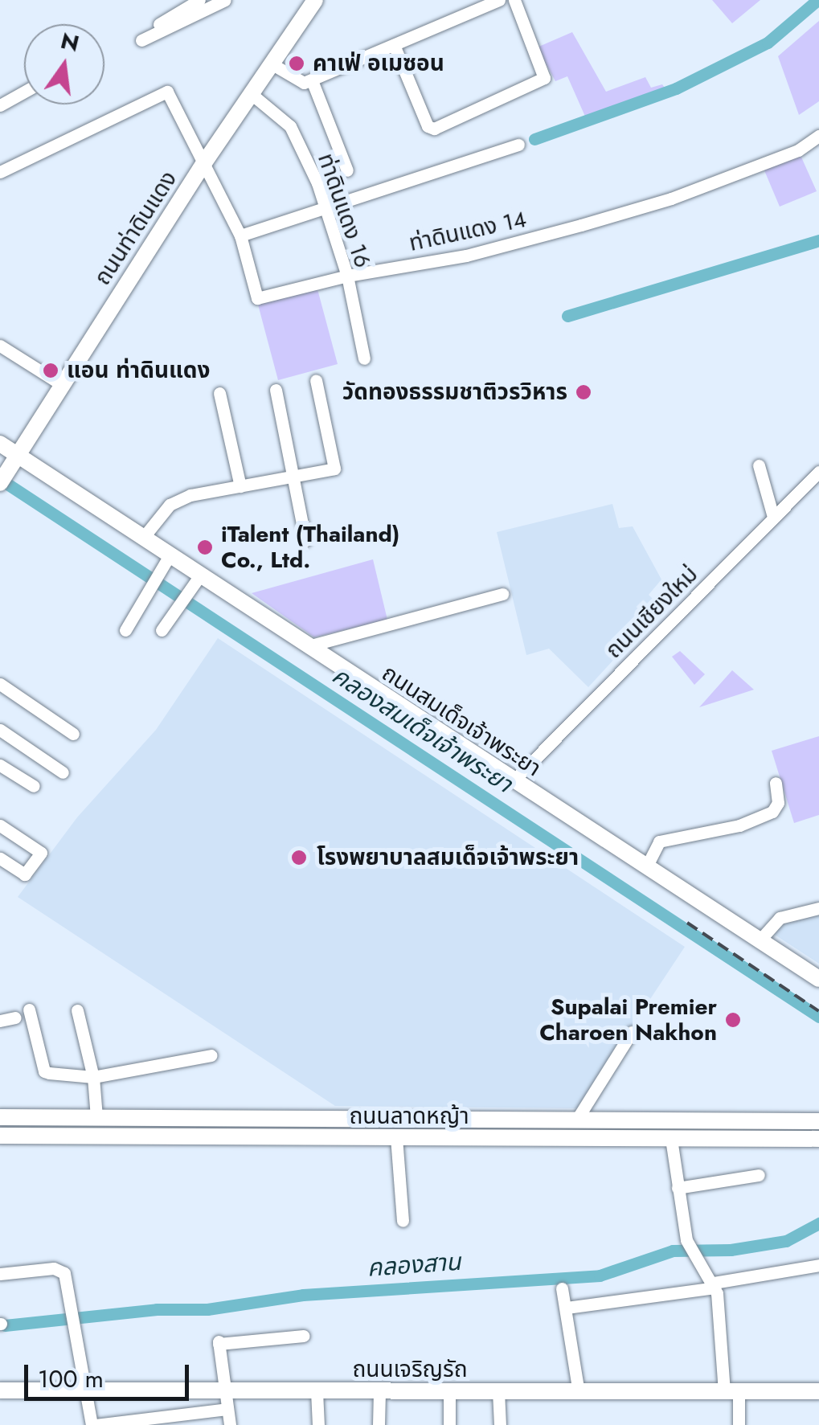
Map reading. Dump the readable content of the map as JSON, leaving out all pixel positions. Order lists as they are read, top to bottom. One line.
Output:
{"streets":{"main road":["ถนนท่าดินแดง","ถนนสมเด็จเจ้าพระยา","ถนนลาดหญ้า","ถนนเจริญรัถ"],"street":["ท่าดินแดง 16","ท่าดินแดง 14","ถนนเชียงใหม่"]},"crossings":[["ท่าดินแดง 16","ถนนท่าดินแดง"],["ท่าดินแดง 16","ท่าดินแดง 14"],["ถนนท่าดินแดง","ท่าดินแดง 14"],["ถนนท่าดินแดง","ถนนสมเด็จเจ้าพระยา"],["ถนนเชียงใหม่","ถนนสมเด็จเจ้าพระยา"]],"water":["คลองสมเด็จเจ้าพระยา","คลองสาน"],"places":["คาเฟ่ อเมซอน","แอน ท่าดินแดง","วัดทองธรรมชาติวรวิหาร","iTalent (Thailand) Co., Ltd.","โรงพยาบาลสมเด็จเจ้าพระยา","Supalai Premier Charoen Nakhon"],"scale_bar":"100 m","north":"top"}
